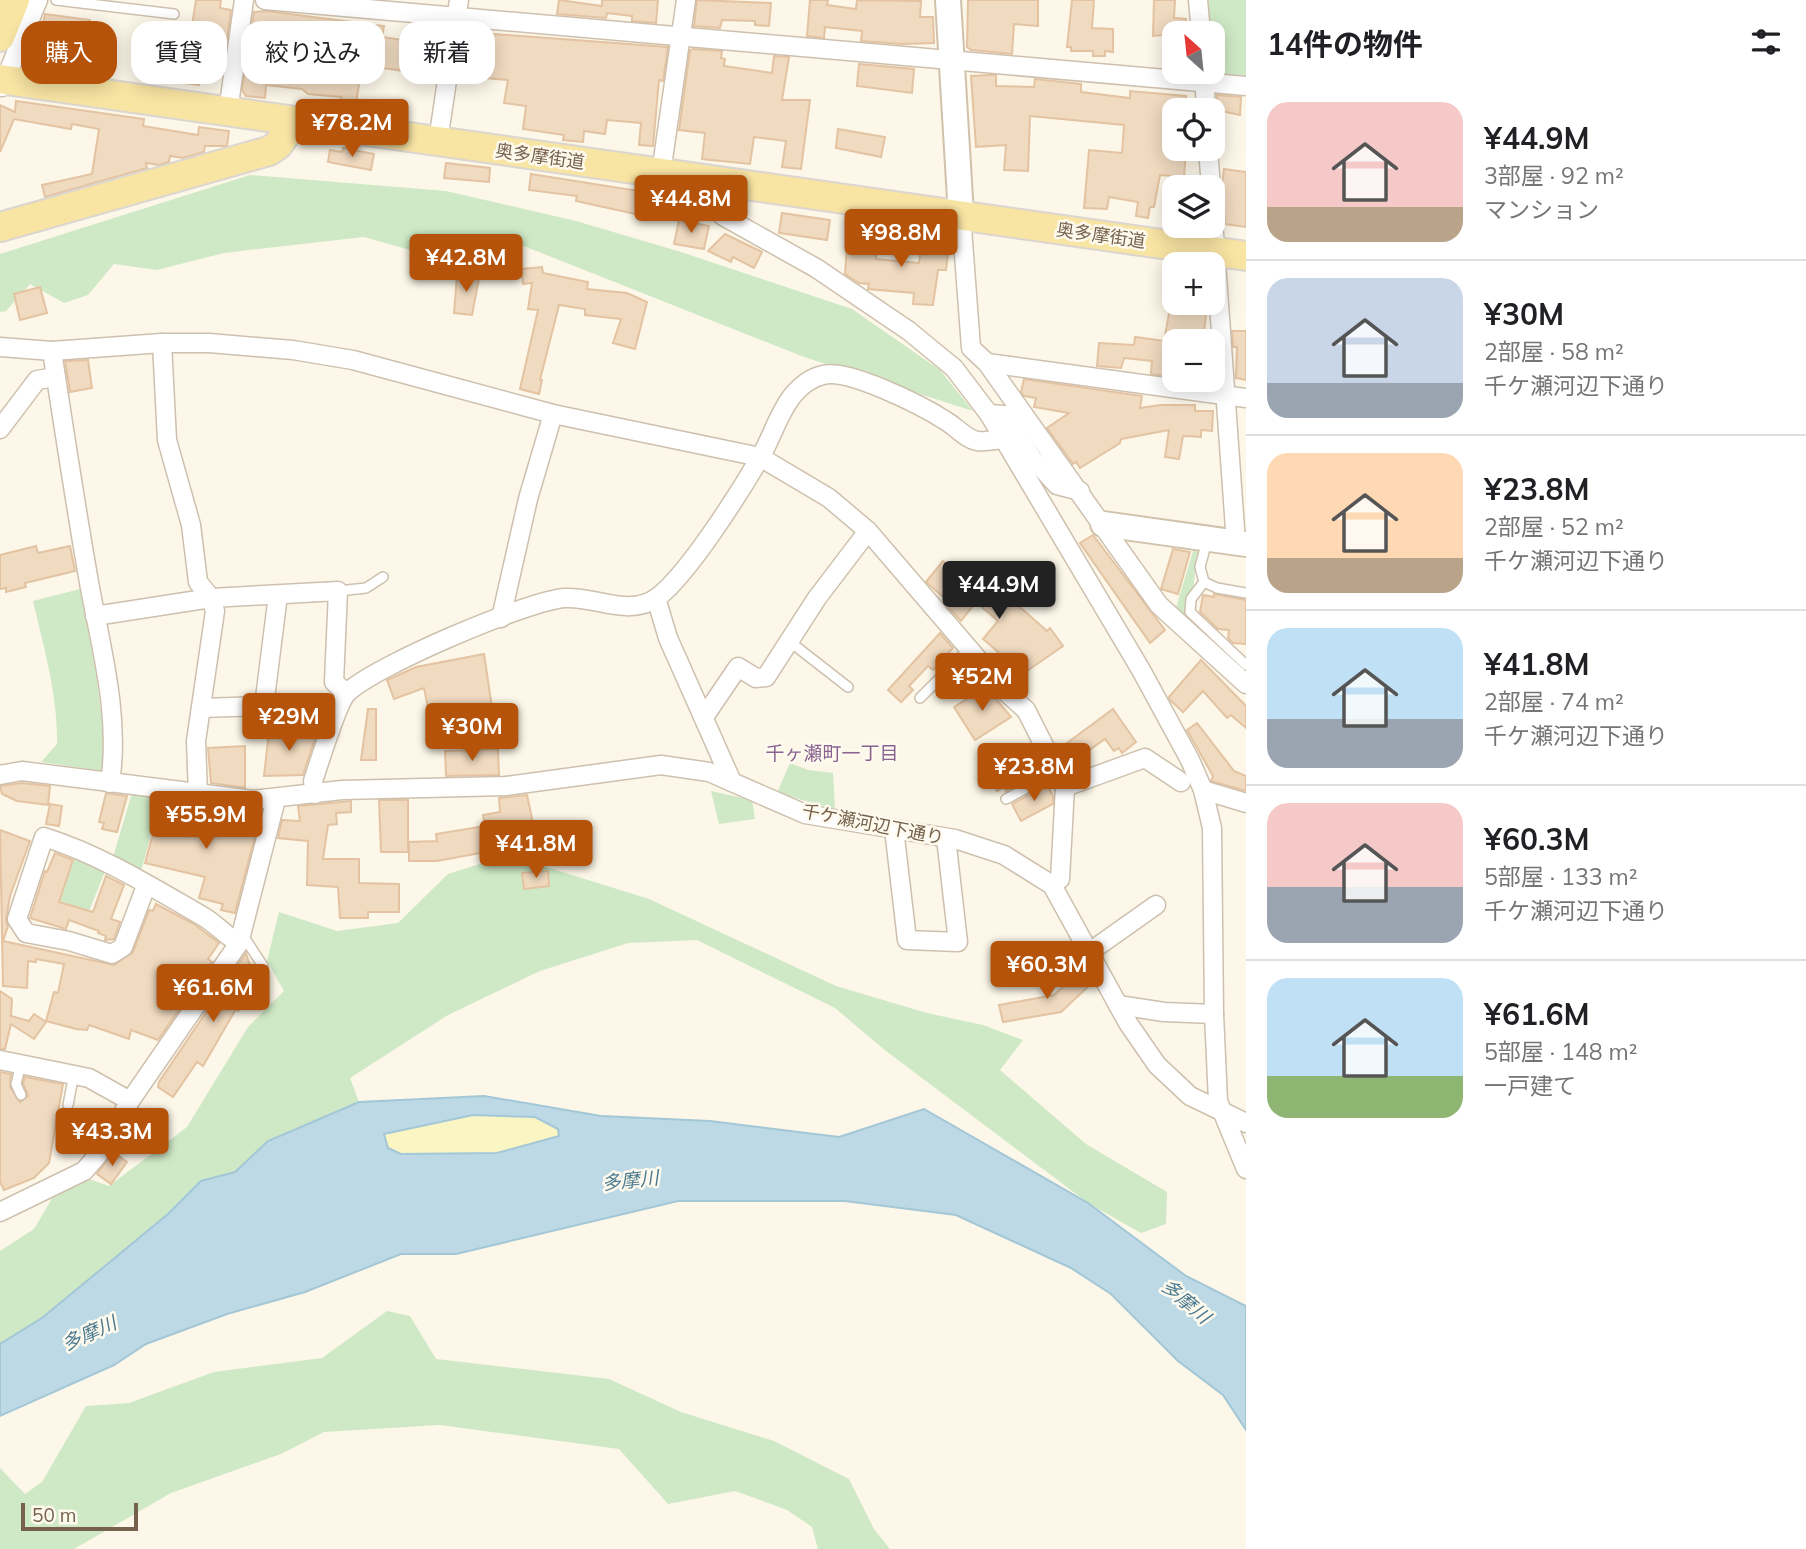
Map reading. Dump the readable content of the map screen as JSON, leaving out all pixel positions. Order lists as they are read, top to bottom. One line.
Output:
{"streets":{"main road":["奥多摩街道"],"street":["千ケ瀬河辺下通り"]},"districts":["千ヶ瀬町一丁目"],"water":["多摩川"],"scale_bar":"50 m","north":"top left","page":{"heading":"14件の物件","map_buttons":["+","−"],"chip":["購入","賃貸","絞り込み","新着"],"list":[{"name":"¥44.9M","note":"3部屋 · 92 m² · マンション"},{"name":"¥30M","note":"2部屋 · 58 m² · 千ケ瀬河辺下通り"},{"name":"¥23.8M","note":"2部屋 · 52 m² · 千ケ瀬河辺下通り"},{"name":"¥41.8M","note":"2部屋 · 74 m² · 千ケ瀬河辺下通り"},{"name":"¥60.3M","note":"5部屋 · 133 m² · 千ケ瀬河辺下通り"},{"name":"¥61.6M","note":"5部屋 · 148 m² · 一戸建て"}],"price":["¥78.2M","¥44.8M","¥98.8M","¥42.8M","¥44.9M","¥52M","¥29M","¥30M","¥23.8M","¥55.9M","¥41.8M","¥60.3M","¥61.6M","¥43.3M"],"scale":"50 m"}}
